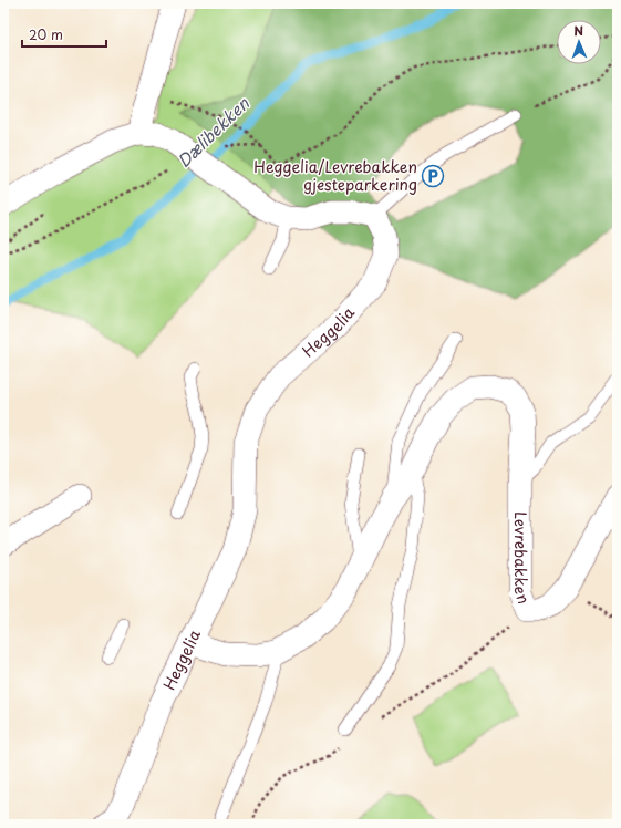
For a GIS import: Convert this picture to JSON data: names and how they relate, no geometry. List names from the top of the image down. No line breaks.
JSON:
{"streets":{"street":["Heggelia","Levrebakken"]},"crossings":[["Heggelia","Levrebakken"]],"water":["Dælibekken"],"places":{"parking":["Heggelia/Levrebakken gjesteparkering"]},"scale_bar":"20 m","north":"top"}
